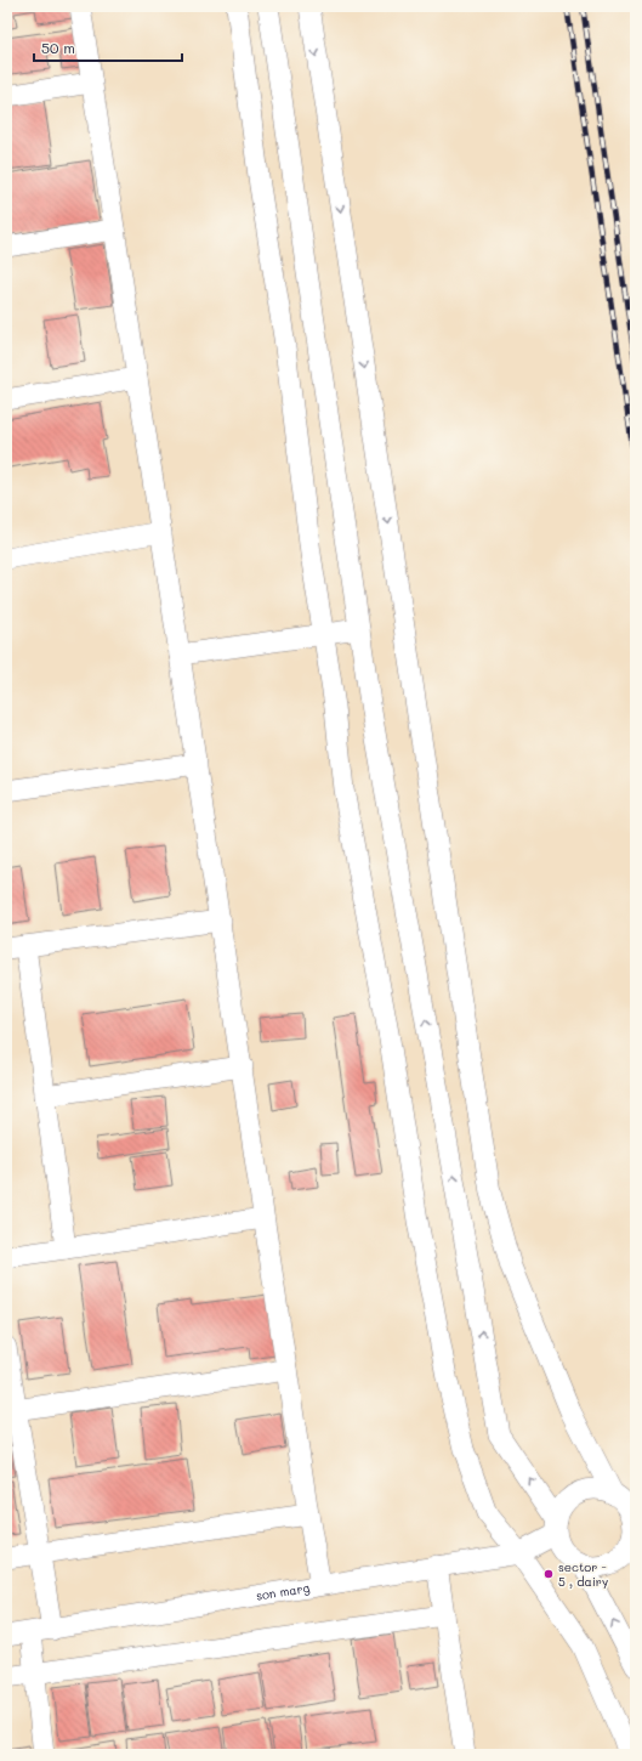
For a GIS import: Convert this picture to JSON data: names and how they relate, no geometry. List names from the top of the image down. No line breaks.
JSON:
{"streets":{"street":["son marg"]},"places":["sector - 5 , dairy"],"scale_bar":"50 m"}
